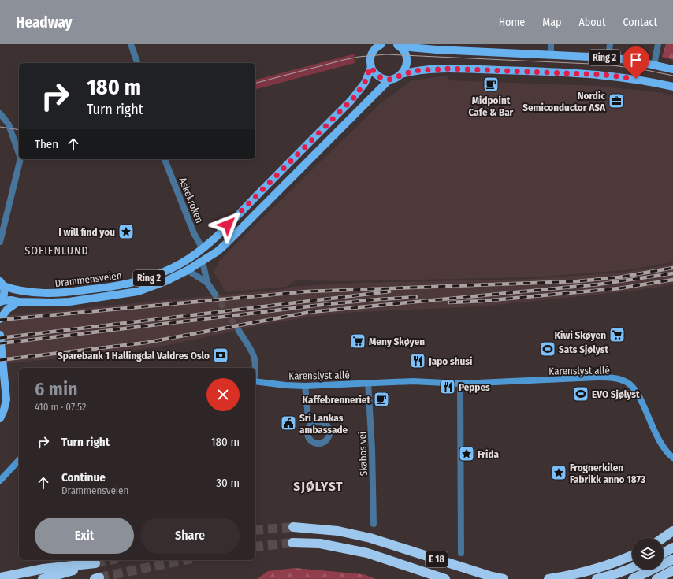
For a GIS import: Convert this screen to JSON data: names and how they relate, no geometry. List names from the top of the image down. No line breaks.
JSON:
{"streets":{"highway":["E 18"],"main road":["Ring 2","Drammensveien"],"street":["Askekroken","Karenslyst allé","Skabos vei"]},"crossings":[["Askekroken","Drammensveien"],["Karenslyst allé","Skabos vei"]],"districts":["SOFIENLUND","SJØLYST"],"places":{"cafe":["Midpoint Cafe & Bar","Kaffebrenneriet"],"office":["Nordic Semiconductor ASA"],"place":["I will find you","Frida","Frognerkilen Fabrikk anno 1873"],"supermarket":["Kiwi Skøyen","Meny Skøyen"],"sports":["Sats Sjølyst","EVO Sjølyst"],"bank":["Sparebank 1 Hallingdal Valdres Oslo"],"restaurant":["Japo shusi","Peppes"],"public building":["Sri Lankas ambassade"]},"page":{"header":"Headway","nav":["Home","Map","About","Contact"],"turn":["180 m","Turn right"],"then":"Then","heading":["6 min","410 m · 07:52"],"list":[{"name":"Turn right","value":"180 m"},{"name":"Continue","note":"Drammensveien","value":"30 m"}],"buttons":["Exit","Share"]}}
